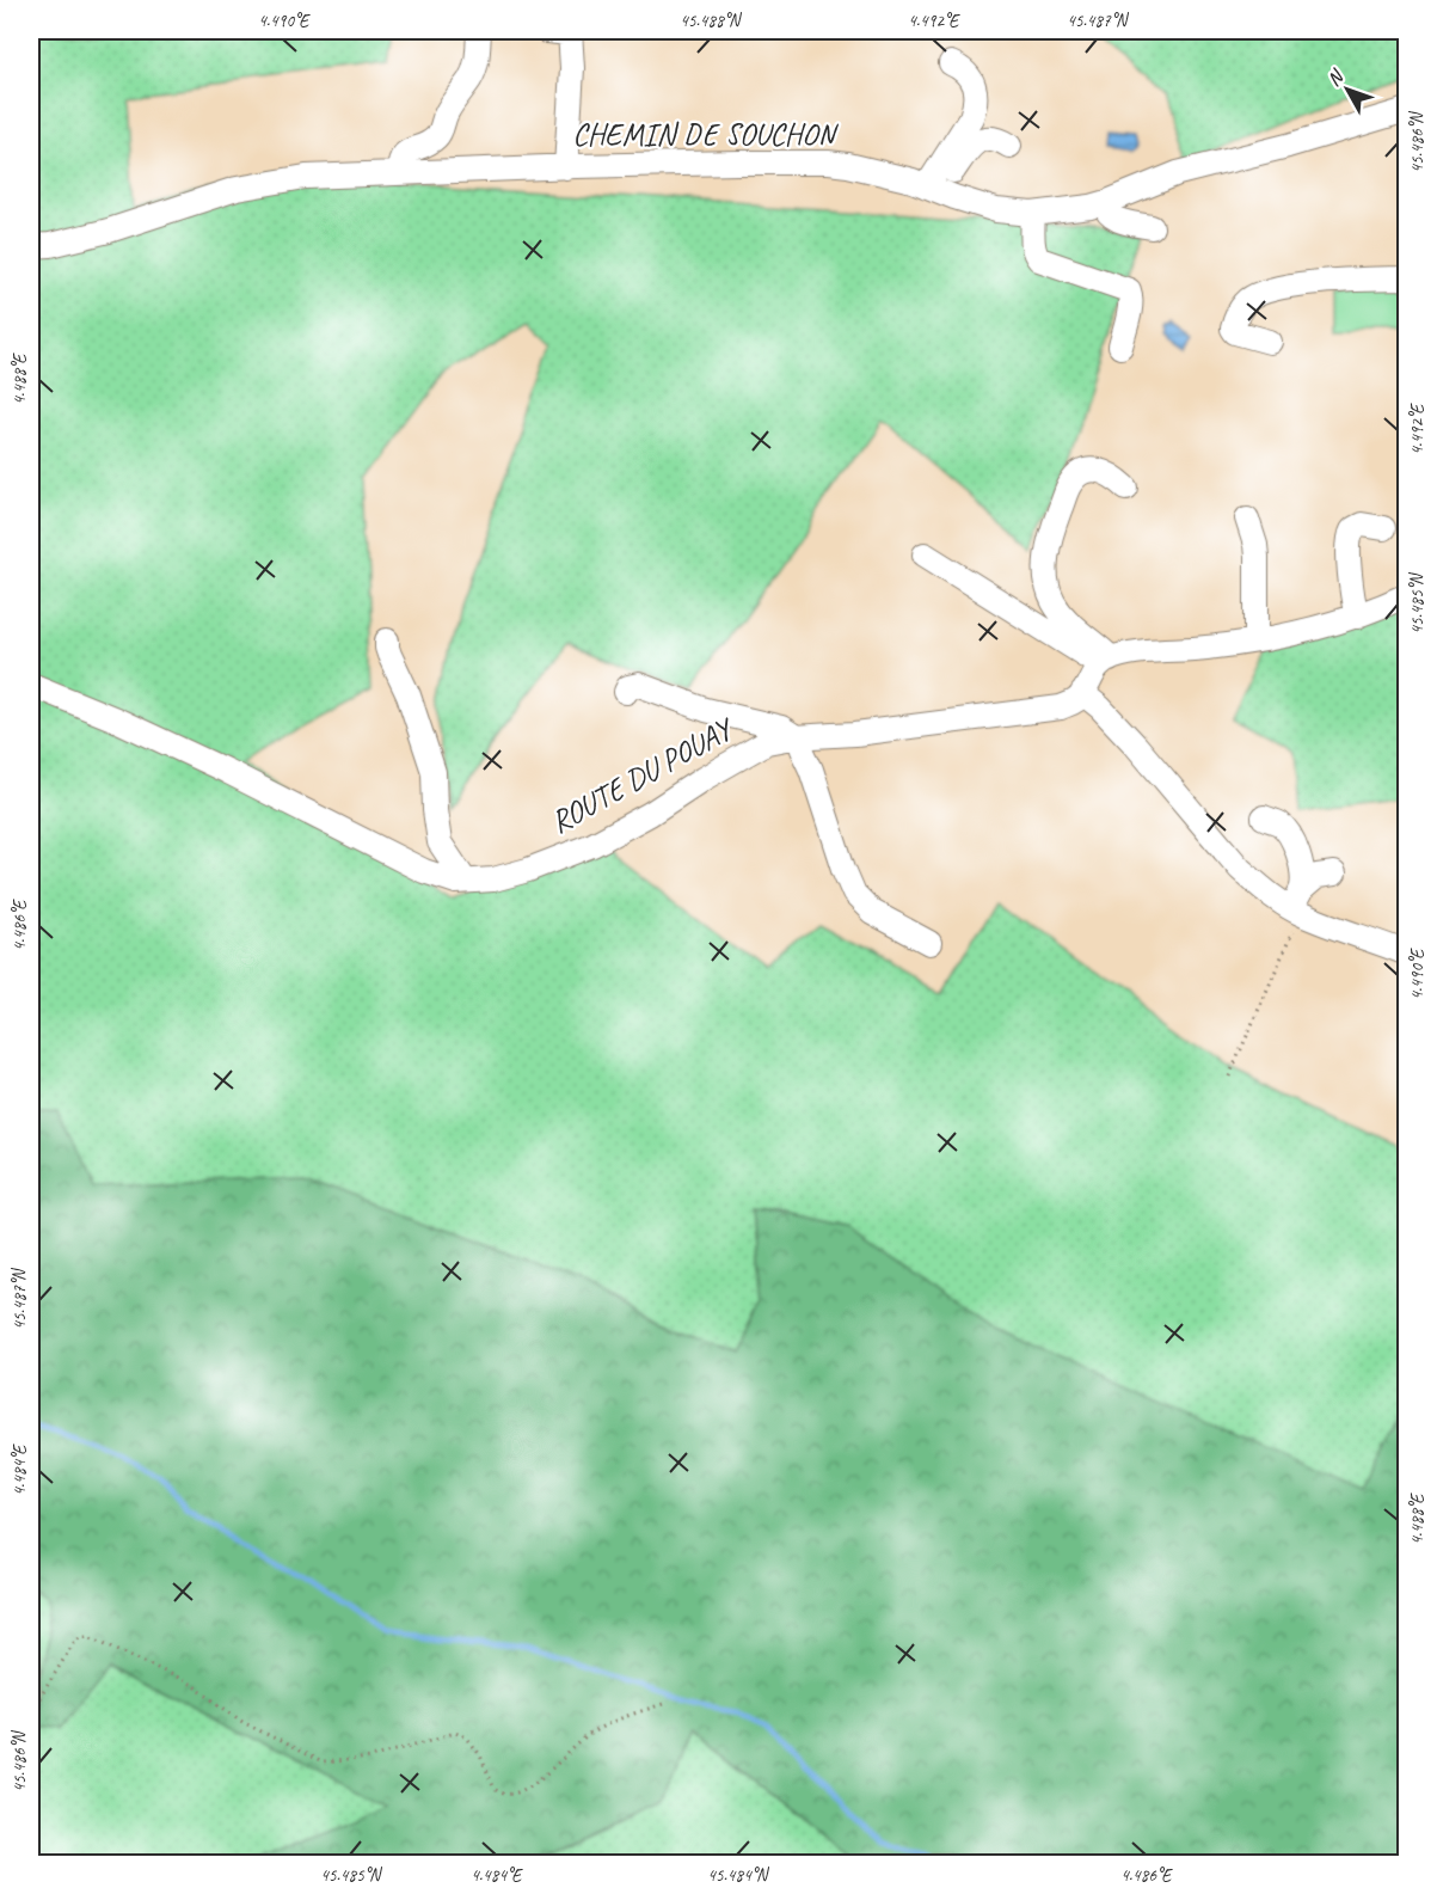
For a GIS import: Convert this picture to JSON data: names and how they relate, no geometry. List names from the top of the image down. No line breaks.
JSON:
{"streets":{"street":["CHEMIN DE SOUCHON","ROUTE DU POUAY"]},"north":"top left","coordinates":["4.490°E","45.488°N","4.492°E","45.487°N","45.486°N","4.488°E","45.485°N","4.486°E","4.484°E","45.484°N"]}
